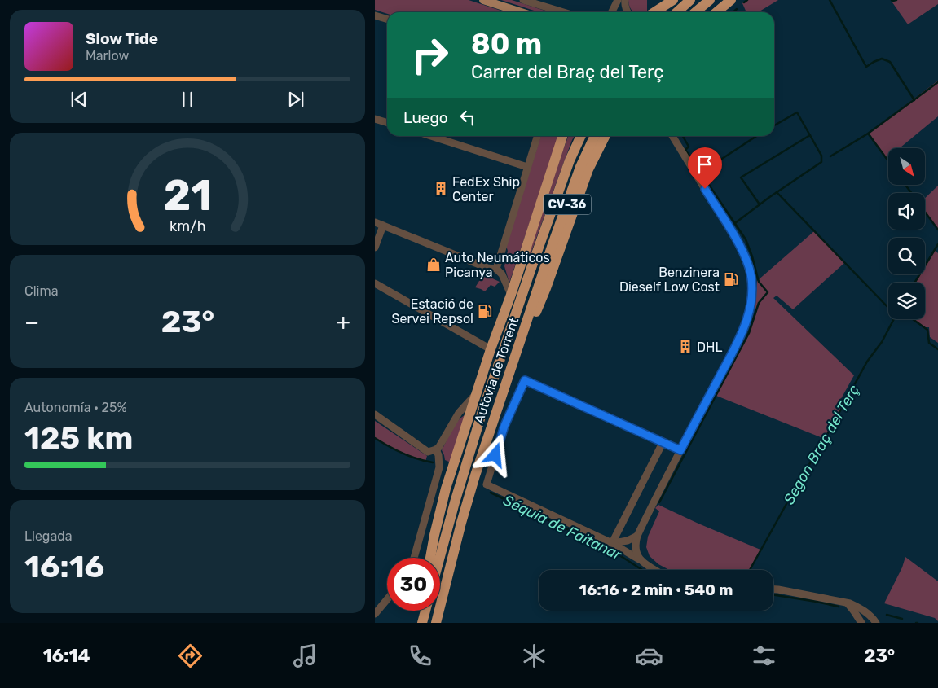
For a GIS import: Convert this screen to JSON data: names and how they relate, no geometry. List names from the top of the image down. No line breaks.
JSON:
{"streets":{"highway":["CV-36","Autovia de Torrent"]},"water":["Segon Braç del Terç","Séquia de Faitanar"],"places":{"building":["FedEx Ship Center","DHL"],"shop":["Auto Neumáticos Picanya"],"fuel station":["Benzinera Dieself Low Cost","Estació de Servei Repsol"]},"north":"bottom right","page":{"turn":["80 m","Carrer del Braç del Terç"],"song":["Slow Tide","Marlow"],"then":"Luego","tile":["Clima",["Autonomía · 25%","125 km"],["Llegada","16:16"]],"heat":["−","23°","+"],"limit":"30","trip":"16:16 · 2 min · 540 m","tabs":["16:14","23°"],"gauge":["21","km/h"]}}
